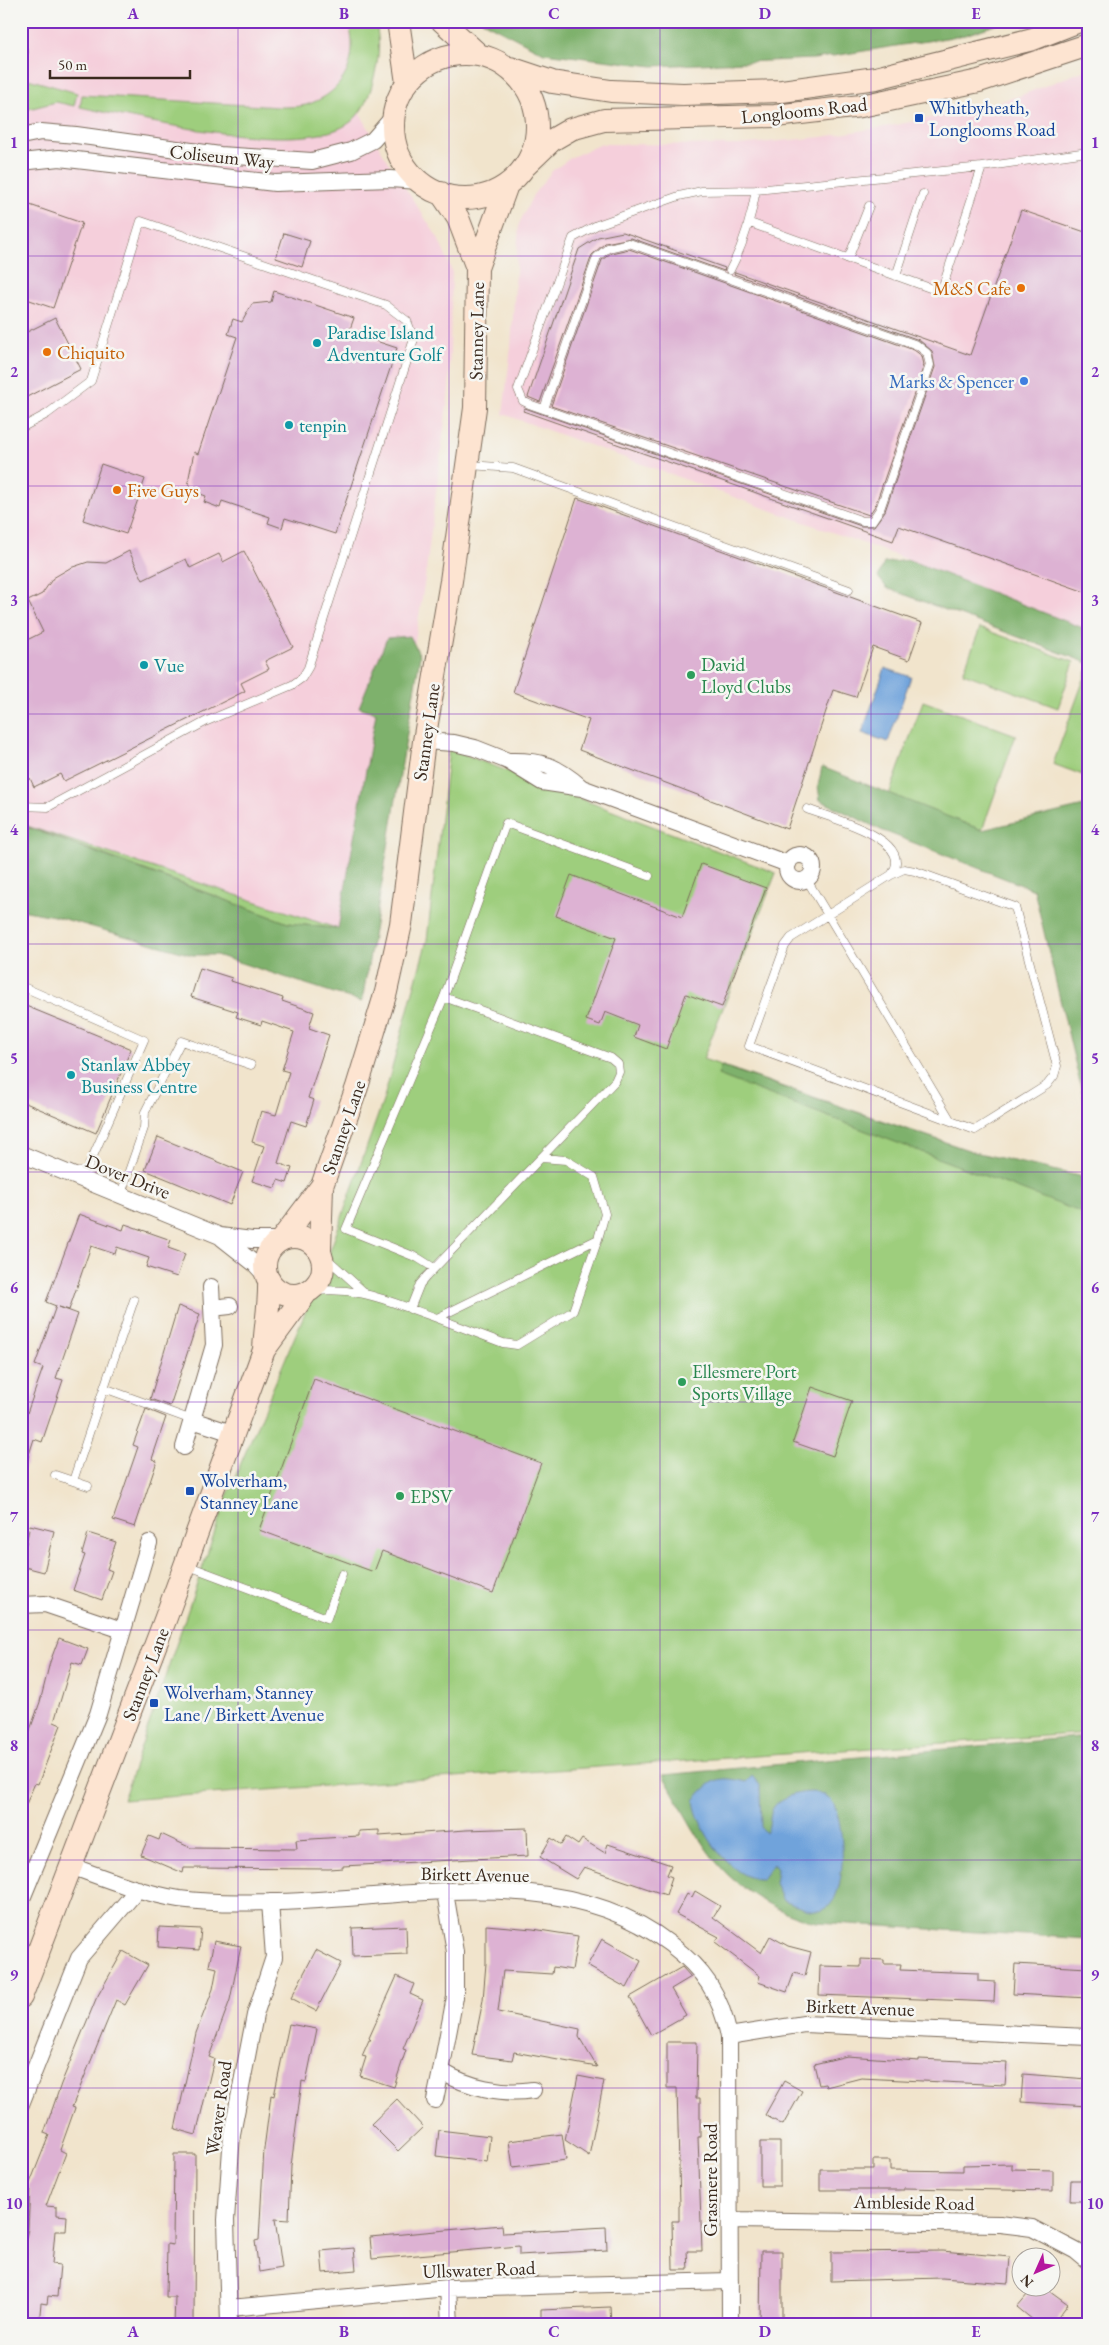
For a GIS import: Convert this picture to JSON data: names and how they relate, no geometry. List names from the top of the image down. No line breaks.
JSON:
{"streets":{"main road":["Longlooms Road","Stanney Lane"],"street":["Coliseum Way","Dover Drive","Birkett Avenue","Weaver Road","Grasmere Road","Ambleside Road","Ullswater Road"]},"crossings":[["Longlooms Road","Coliseum Way"],["Longlooms Road","Stanney Lane"],["Coliseum Way","Stanney Lane"],["Stanney Lane","Dover Drive"],["Stanney Lane","Birkett Avenue"],["Birkett Avenue","Weaver Road"],["Birkett Avenue","Grasmere Road"],["Weaver Road","Ullswater Road"],["Grasmere Road","Ambleside Road"],["Grasmere Road","Ullswater Road"]],"places":{"transit":["Whitbyheath, Longlooms Road","Wolverham, Stanney Lane","Wolverham, Stanney Lane / Birkett Avenue"],"other":["M&S Cafe","Paradise Island Adventure Golf","Chiquito","Marks & Spencer","tenpin","Five Guys","Vue","David Lloyd Clubs","Stanlaw Abbey Business Centre","Ellesmere Port Sports Village","EPSV"]},"scale_bar":"50 m","north":"bottom left","grid":{"columns":["A","B","C","D","E"],"rows":["1","2","3","4","5","6","7","8","9","10"]}}
